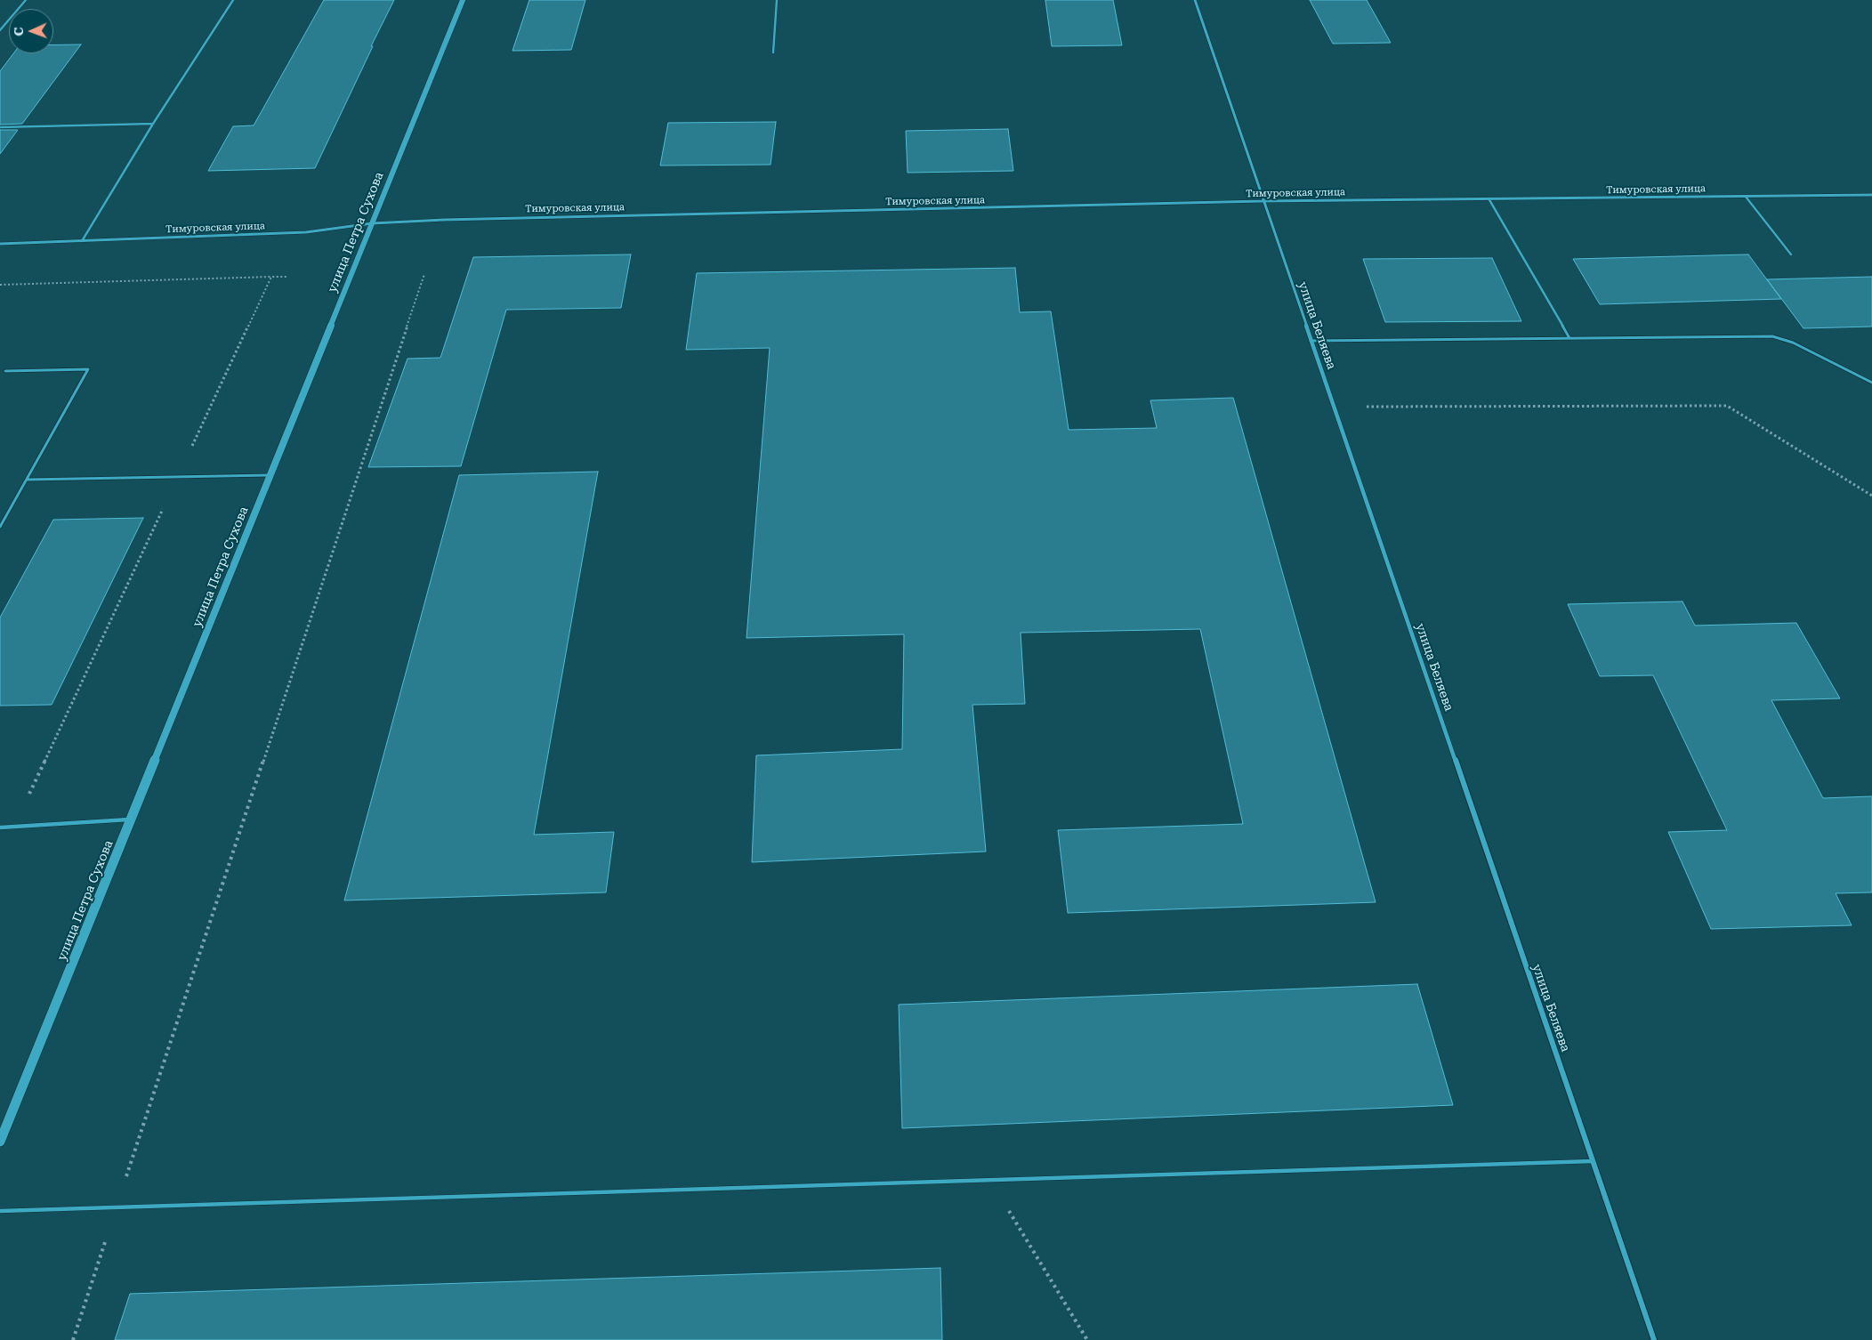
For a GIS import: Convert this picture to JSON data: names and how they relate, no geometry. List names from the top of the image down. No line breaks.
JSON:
{"streets":{"street":["Тимуровская улица","улица Петра Сухова","улица Беляева"]},"crossings":[["Тимуровская улица","улица Петра Сухова"],["Тимуровская улица","улица Беляева"]],"north":"left"}
